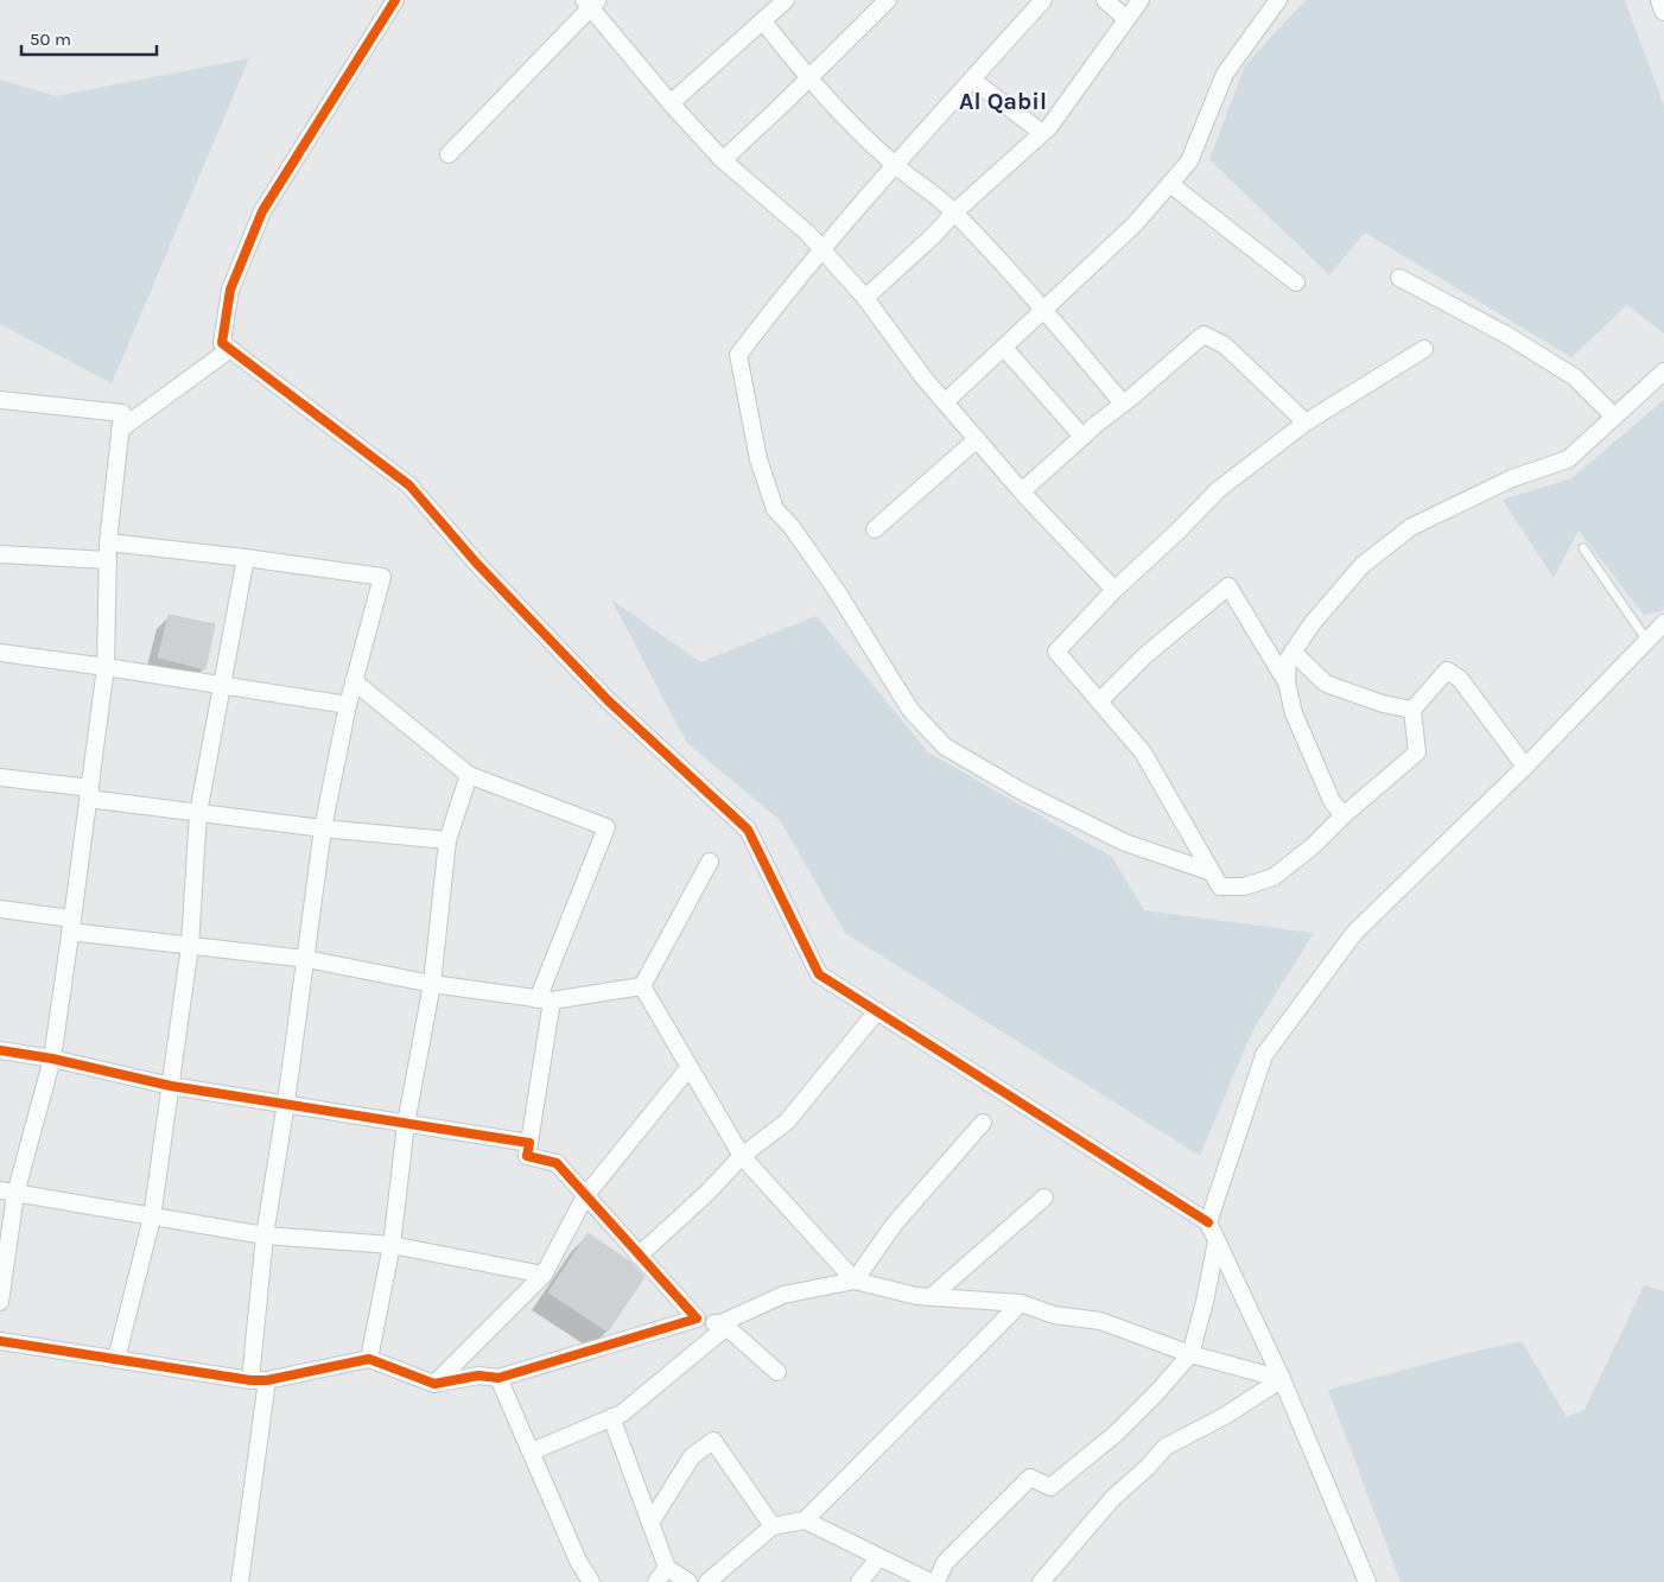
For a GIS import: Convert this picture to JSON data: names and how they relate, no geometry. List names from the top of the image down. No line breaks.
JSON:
{"districts":["Al Qabil"],"scale_bar":"50 m"}
